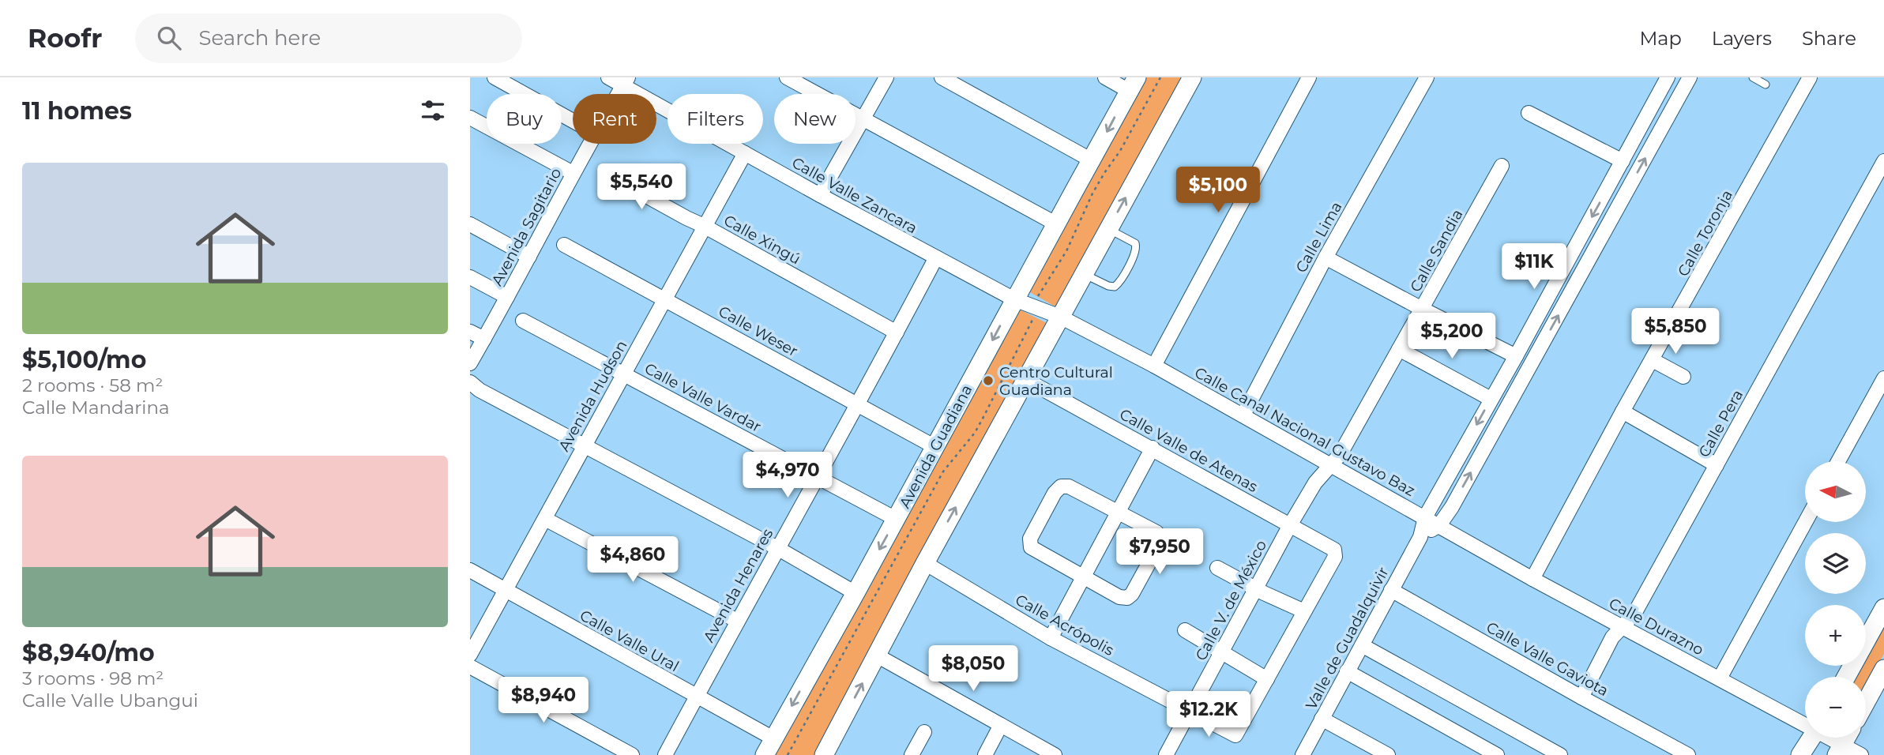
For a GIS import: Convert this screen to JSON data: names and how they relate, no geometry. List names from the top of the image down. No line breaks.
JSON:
{"streets":{"street":["Calle Valle Zancara","Avenida Sagitario","Calle Toronja","Calle Lima","Calle Xingú","Calle Sandia","Calle Weser","Avenida Hudson","Calle Valle Vardar","Calle Pera","Calle Canal Nacional Gustavo Baz","Avenida Guadiana","Calle Valle de Atenas","Avenida Henares","Calle V. de México","Calle Acrópolis","Calle Durazno","Valle de Guadalquivir","Calle Valle Ural","Calle Valle Gaviota"]},"crossings":[["Calle Valle Zancara","Avenida Sagitario"],["Calle Valle Zancara","Avenida Hudson"],["Calle Valle Zancara","Avenida Guadiana"],["Calle Valle Zancara","Avenida Henares"],["Calle Toronja","Calle Durazno"],["Calle Lima","Calle Canal Nacional Gustavo Baz"],["Calle Xingú","Avenida Hudson"],["Calle Xingú","Avenida Henares"],["Calle Sandia","Calle Canal Nacional Gustavo Baz"],["Calle Sandia","Calle V. de México"],["Calle Weser","Avenida Hudson"],["Calle Weser","Avenida Guadiana"],["Calle Weser","Avenida Henares"],["Avenida Hudson","Calle Valle Vardar"],["Avenida Hudson","Calle Valle Ural"],["Calle Valle Vardar","Avenida Guadiana"],["Calle Valle Vardar","Avenida Henares"],["Calle Pera","Calle Durazno"],["Calle Pera","Calle Valle Gaviota"],["Calle Canal Nacional Gustavo Baz","Calle V. de México"],["Calle Canal Nacional Gustavo Baz","Calle Durazno"],["Calle Canal Nacional Gustavo Baz","Valle de Guadalquivir"],["Avenida Guadiana","Calle Valle Ural"],["Calle Valle de Atenas","Calle V. de México"],["Avenida Henares","Calle Valle Ural"],["Calle V. de México","Calle Acrópolis"],["Calle Durazno","Valle de Guadalquivir"],["Valle de Guadalquivir","Calle Valle Gaviota"]],"places":["Centro Cultural Guadiana"],"north":"left","page":{"header":"Roofr","search":"Search here","nav":["Map","Layers","Share"],"heading":"11 homes","chip":["Buy","Rent","Filters","New"],"list":[{"name":"$5,100/mo","note":"2 rooms · 58 m² · Calle Mandarina"},{"name":"$8,940/mo","note":"3 rooms · 98 m² · Calle Valle Ubangui"}],"price":["$5,540","$5,100","$11K","$5,850","$5,200","$4,970","$7,950","$4,860","$8,050","$8,940","$12.2K"],"map_buttons":["+","−"]}}
